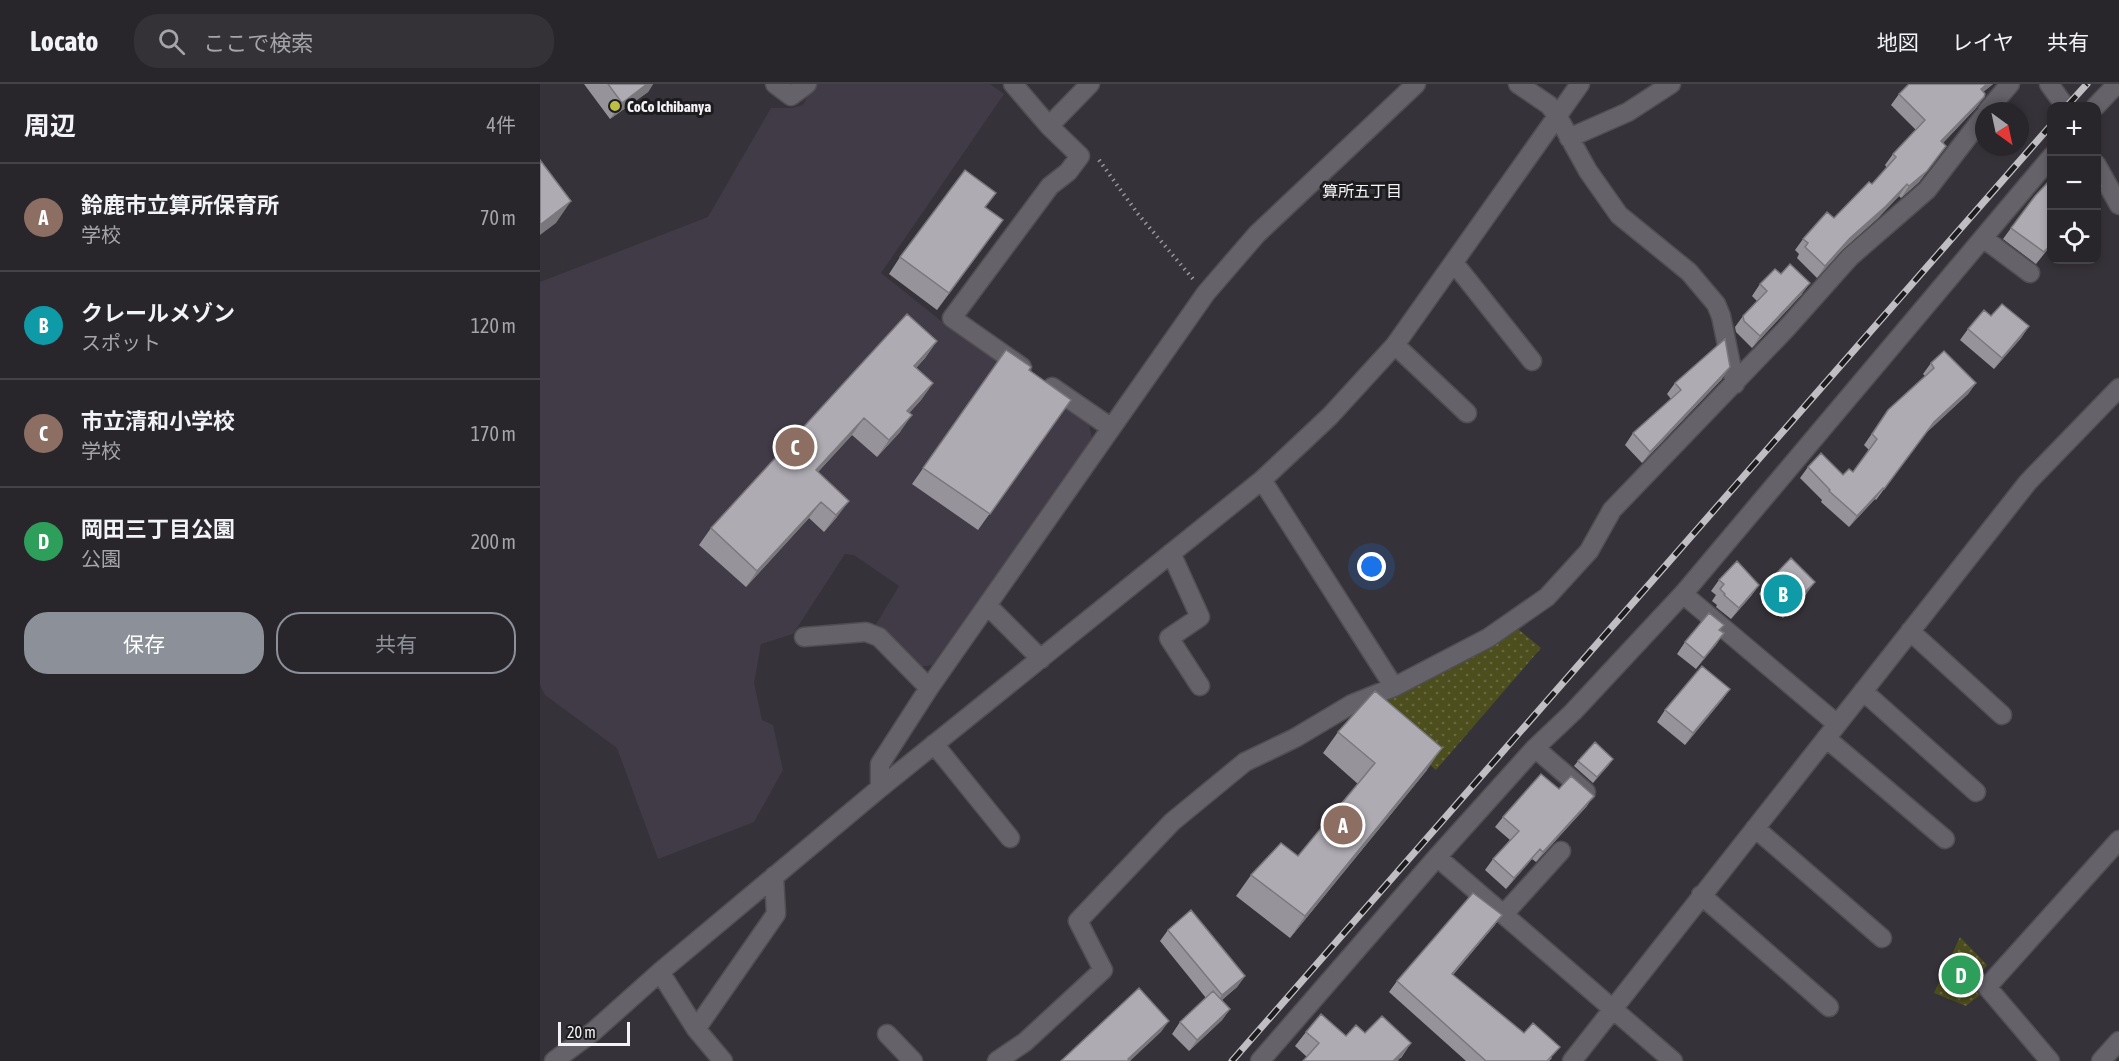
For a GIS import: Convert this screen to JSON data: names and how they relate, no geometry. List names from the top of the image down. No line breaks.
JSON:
{"districts":["算所五丁目"],"places":["CoCo Ichibanya"],"scale_bar":"20 m","north":"bottom right","page":{"header":"Locato","search":"ここで検索","nav":["地図","レイヤ","共有"],"heading":["周辺","4件"],"map_buttons":["+","−"],"list":[{"mark":"A","name":"鈴鹿市立算所保育所","note":"学校","value":"70 m"},{"mark":"B","name":"クレールメゾン","note":"スポット","value":"120 m"},{"mark":"C","name":"市立清和小学校","note":"学校","value":"170 m"},{"mark":"D","name":"岡田三丁目公園","note":"公園","value":"200 m"}],"pins":["C","B","A","D"],"buttons":["保存","共有"],"scale":"20 m"}}
